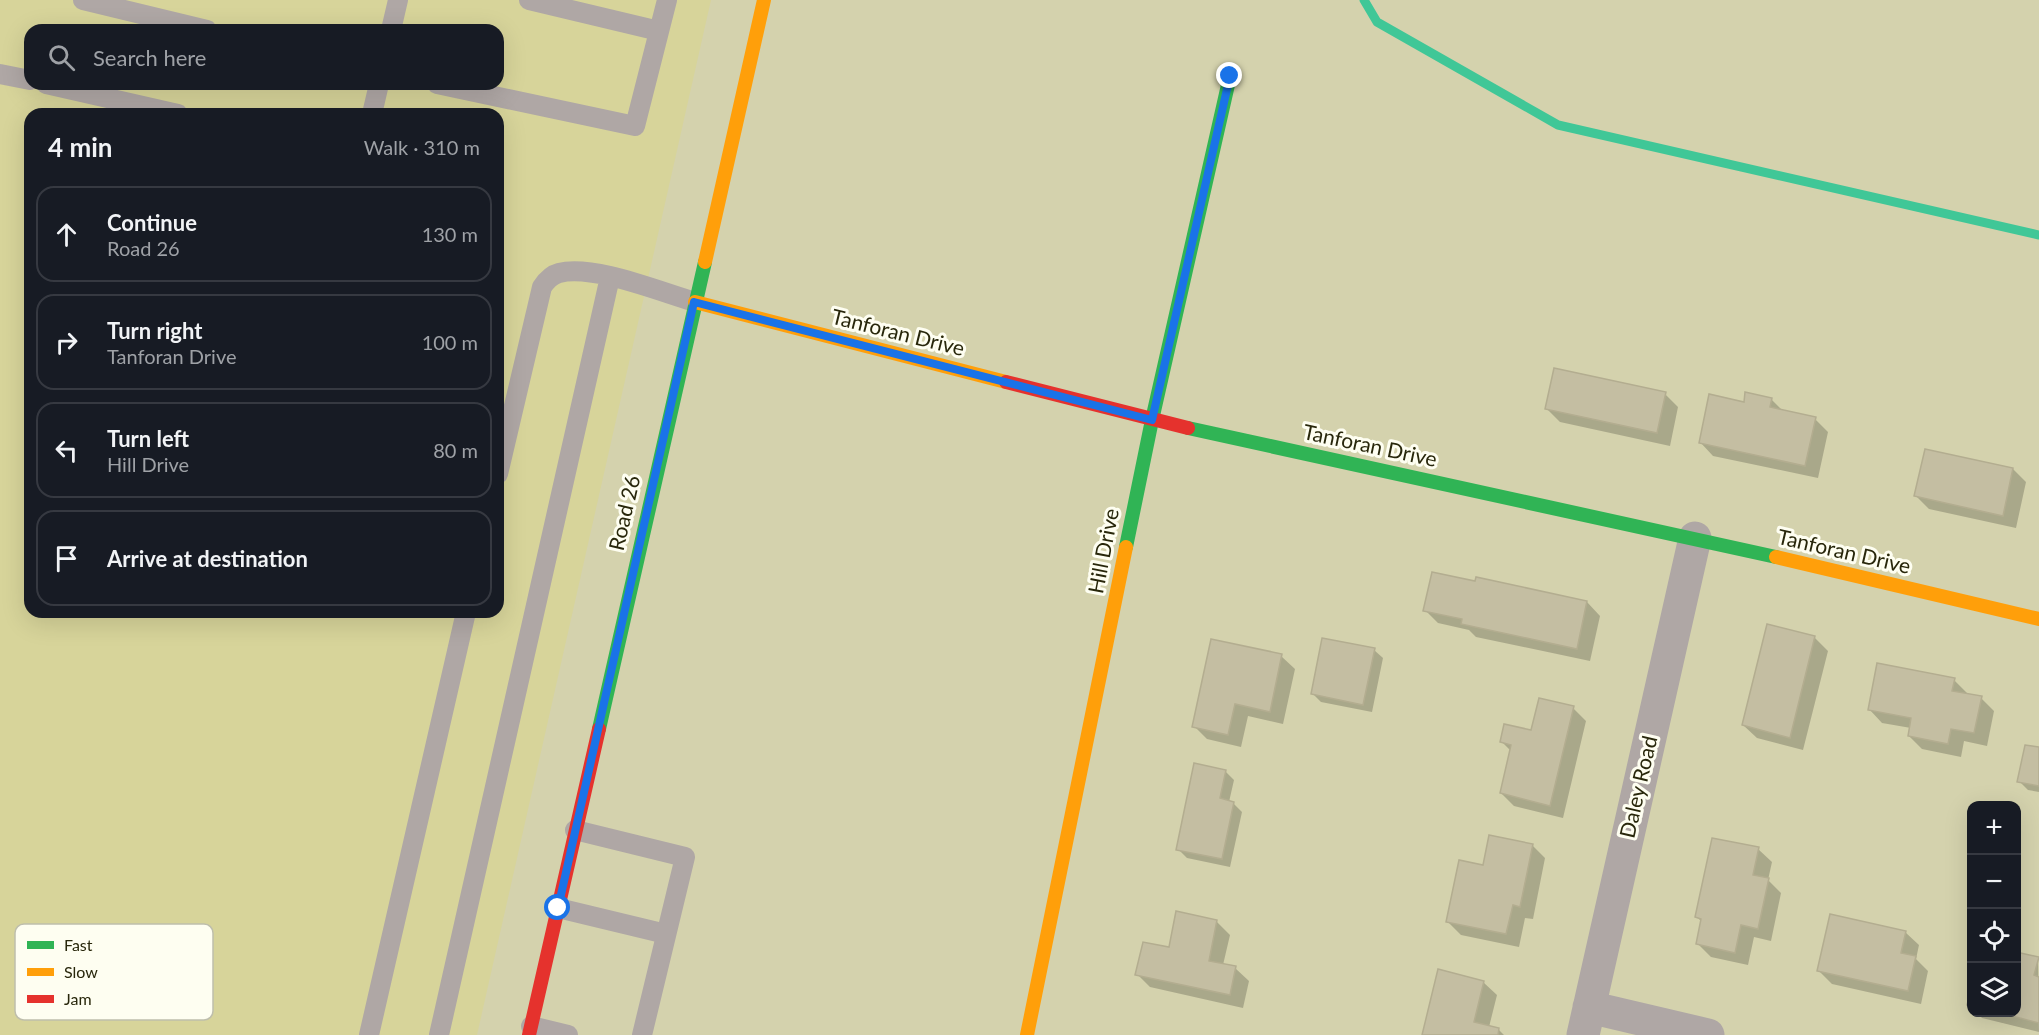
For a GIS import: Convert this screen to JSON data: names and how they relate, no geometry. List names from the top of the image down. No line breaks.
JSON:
{"streets":{"street":["Tanforan Drive","Road 26","Hill Drive","Daley Road"]},"crossings":[["Tanforan Drive","Road 26"],["Tanforan Drive","Hill Drive"],["Tanforan Drive","Daley Road"]],"legend":["Fast","Slow","Jam"],"page":{"search":"Search here","heading":["4 min","Walk · 310 m"],"list":[["Continue","Road 26","130 m"],["Turn right","Tanforan Drive","100 m"],["Turn left","Hill Drive","80 m"],"Arrive at destination"],"map_buttons":["+","−"]}}
